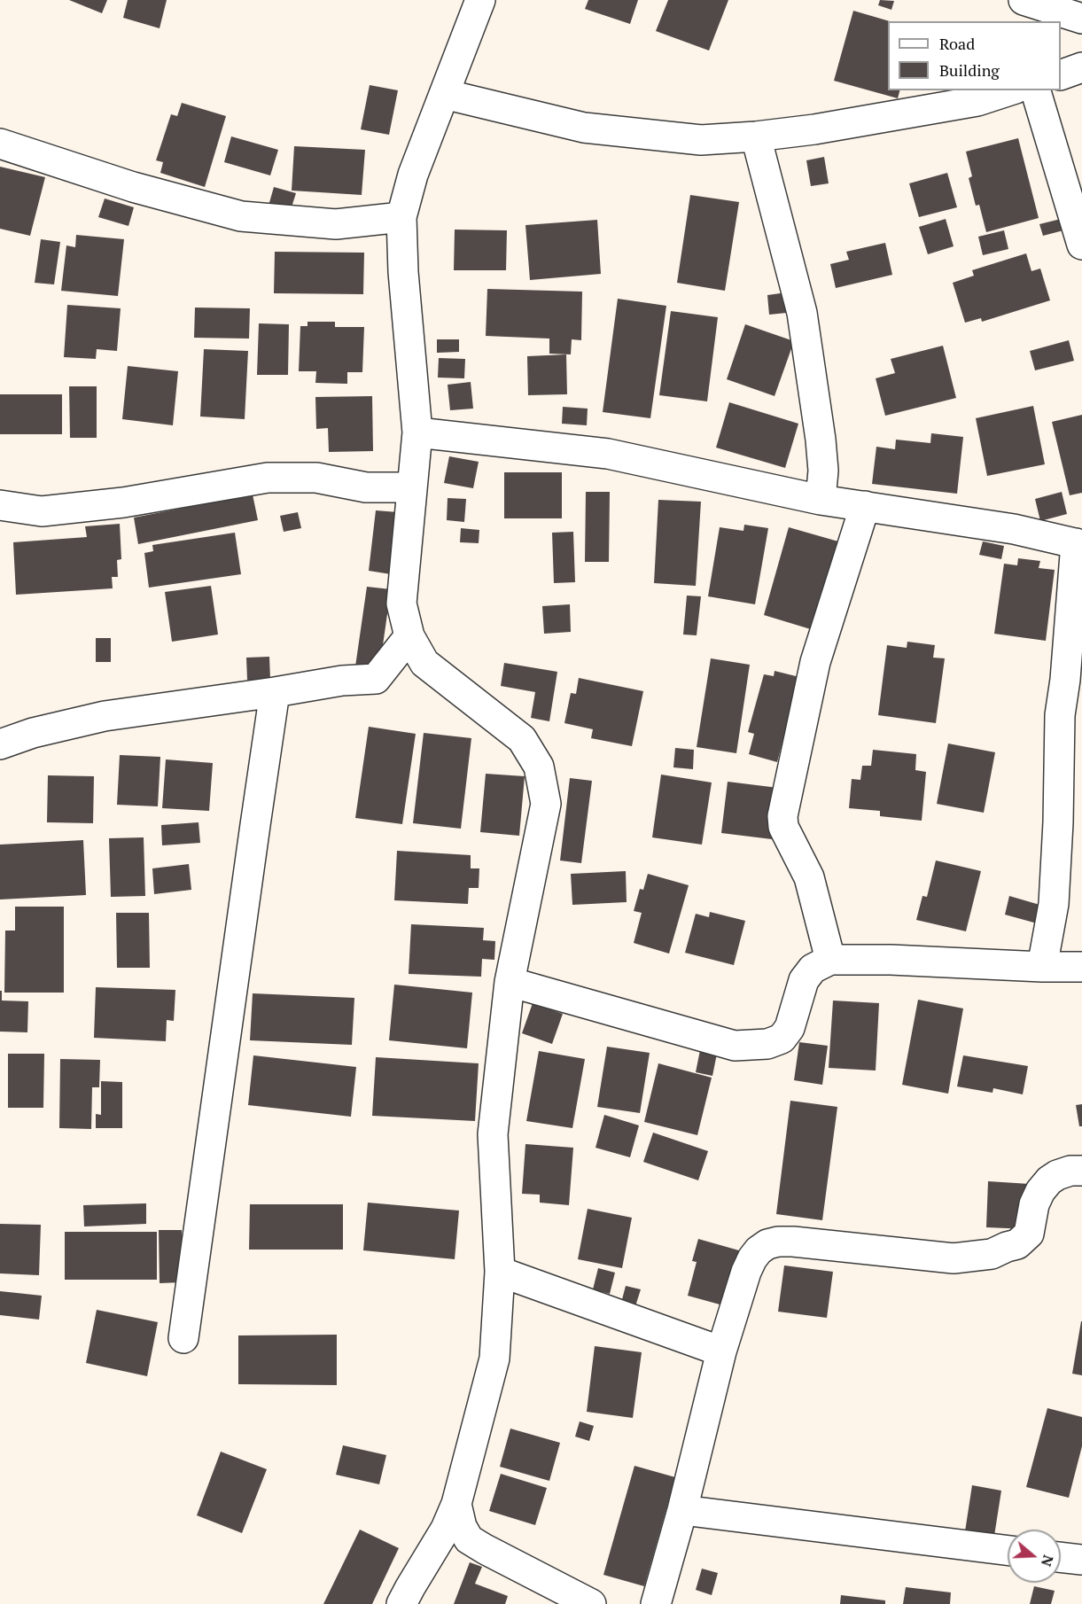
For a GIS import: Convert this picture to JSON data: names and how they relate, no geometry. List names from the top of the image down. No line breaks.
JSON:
{"legend":["Road","Building"],"north":"right"}
